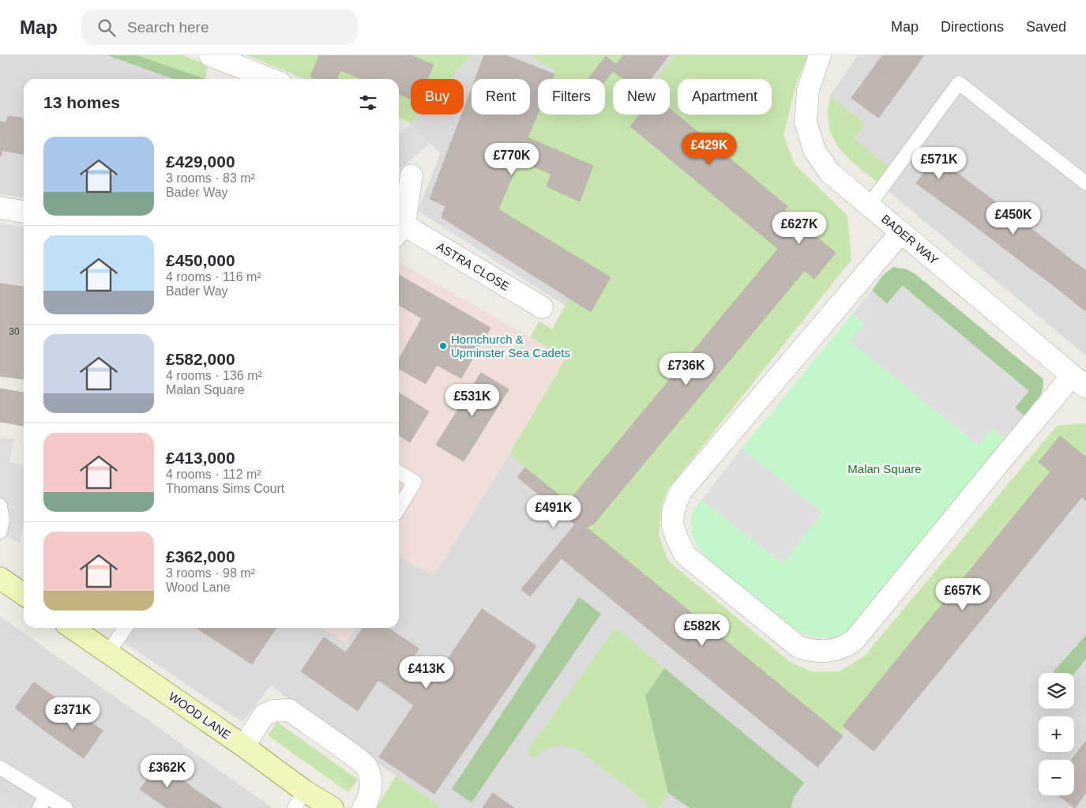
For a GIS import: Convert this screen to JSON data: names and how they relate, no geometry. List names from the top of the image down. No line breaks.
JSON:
{"streets":{"street":["BADER WAY","ASTRA CLOSE","WOOD LANE"]},"parks":["Malan Square"],"places":["Hornchurch & Upminster Sea Cadets"],"house_numbers":["30"],"page":{"header":"Map","search":"Search here","nav":["Map","Directions","Saved"],"chip":["Buy","Rent","Filters","New","Apartment"],"heading":"13 homes","list":[{"name":"£429,000","note":"3 rooms · 83 m² · Bader Way"},{"name":"£450,000","note":"4 rooms · 116 m² · Bader Way"},{"name":"£582,000","note":"4 rooms · 136 m² · Malan Square"},{"name":"£413,000","note":"4 rooms · 112 m² · Thomans Sims Court"},{"name":"£362,000","note":"3 rooms · 98 m² · Wood Lane"}],"price":["£429K","£770K","£571K","£450K","£627K","£736K","£531K","£491K","£657K","£582K","£413K","£371K","£362K"],"map_buttons":["+","−"]}}
